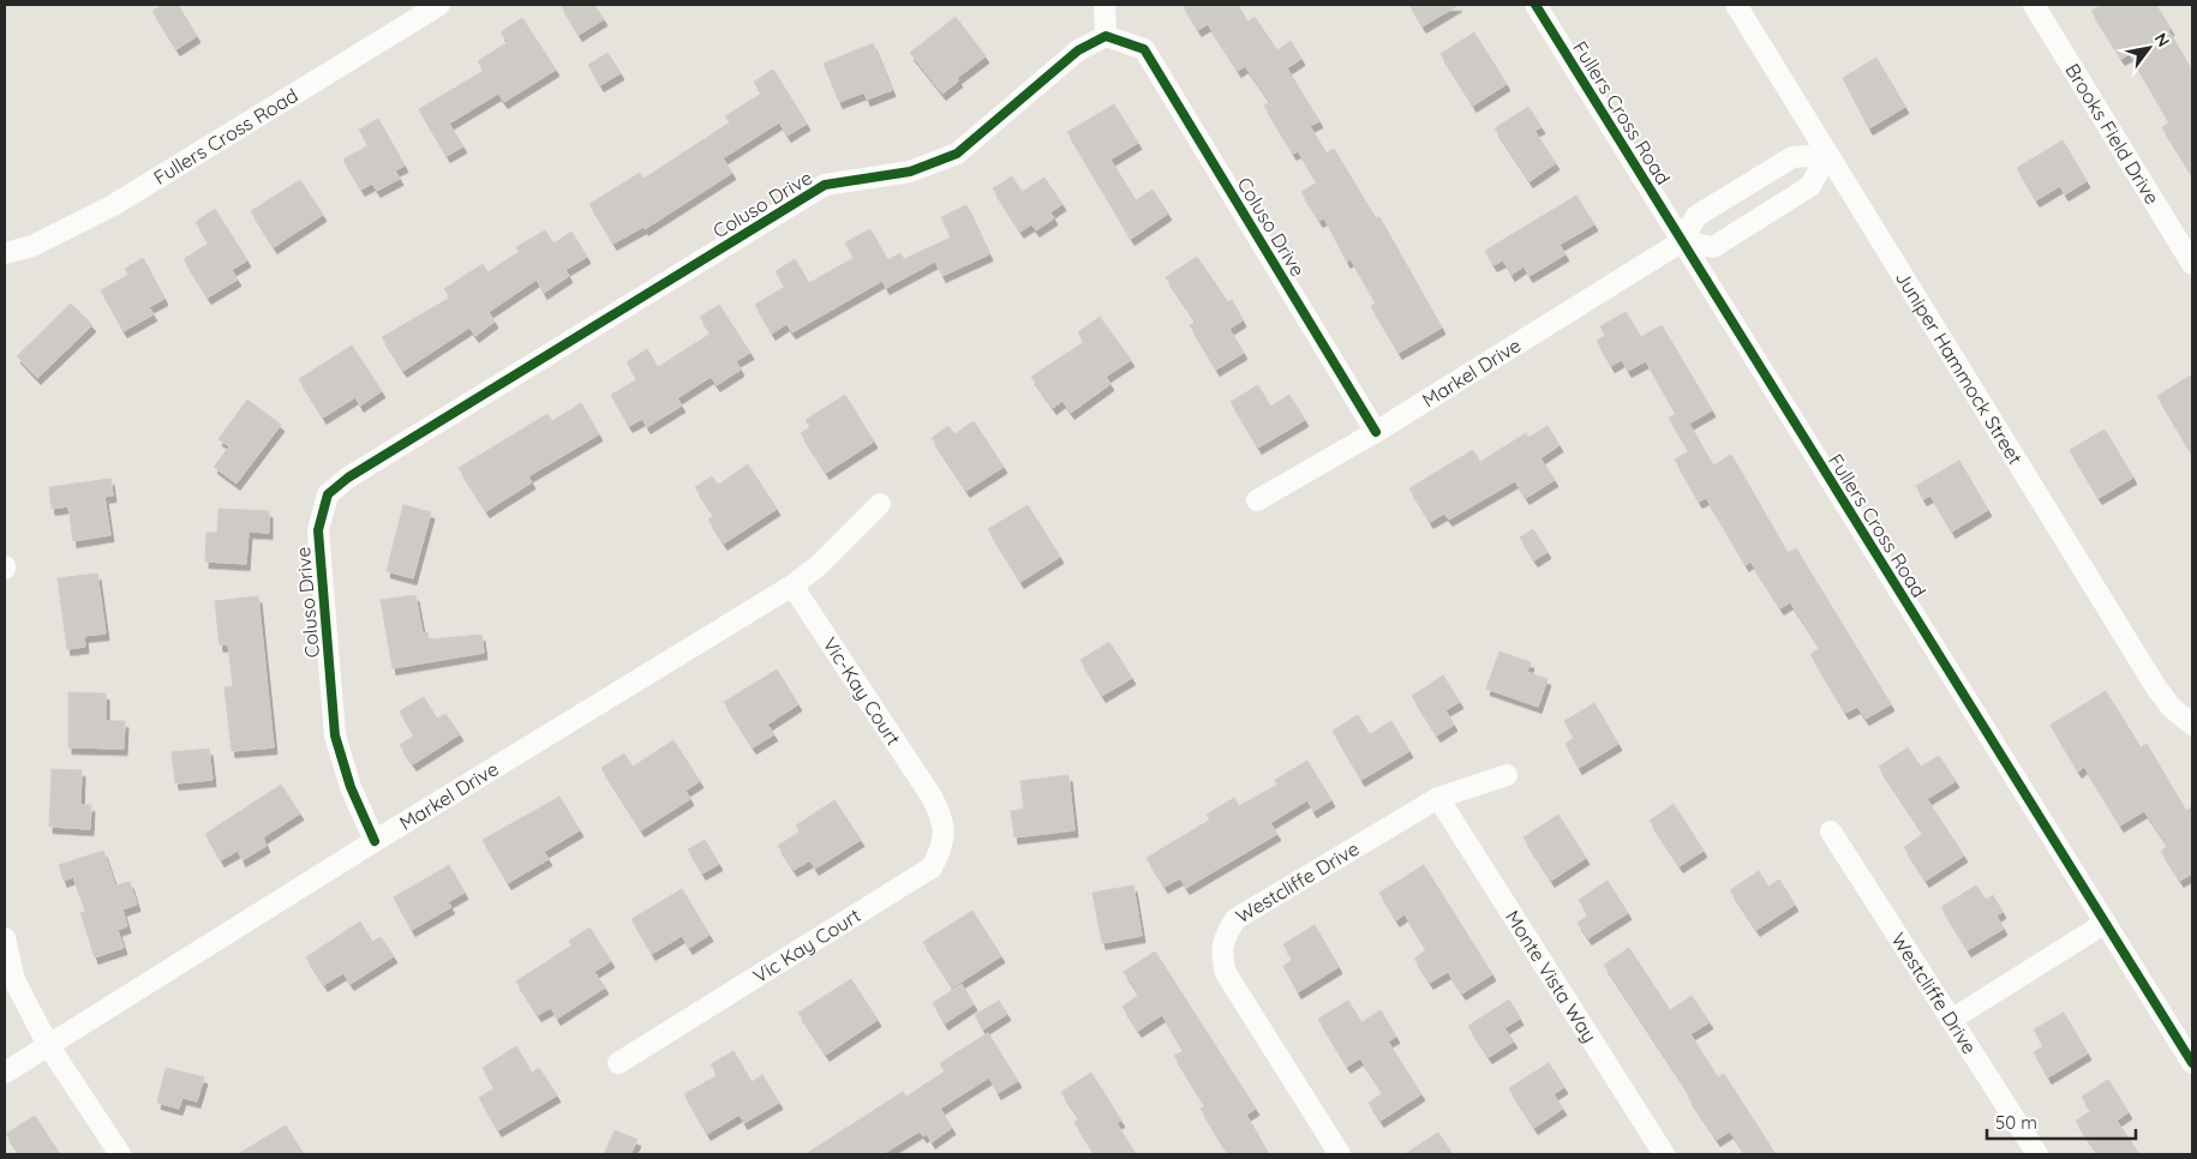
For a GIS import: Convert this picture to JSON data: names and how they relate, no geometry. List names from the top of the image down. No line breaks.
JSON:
{"streets":{"street":["Fullers Cross Road","Brooks Field Drive","Coluso Drive","Juniper Hammock Street","Markel Drive","Vic-Kay Court","Westcliffe Drive","Vic Kay Court","Monte Vista Way"]},"crossings":[["Fullers Cross Road","Markel Drive"],["Coluso Drive","Markel Drive"],["Markel Drive","Vic-Kay Court"],["Vic-Kay Court","Vic Kay Court"],["Westcliffe Drive","Monte Vista Way"]],"scale_bar":"50 m","north":"top right"}
